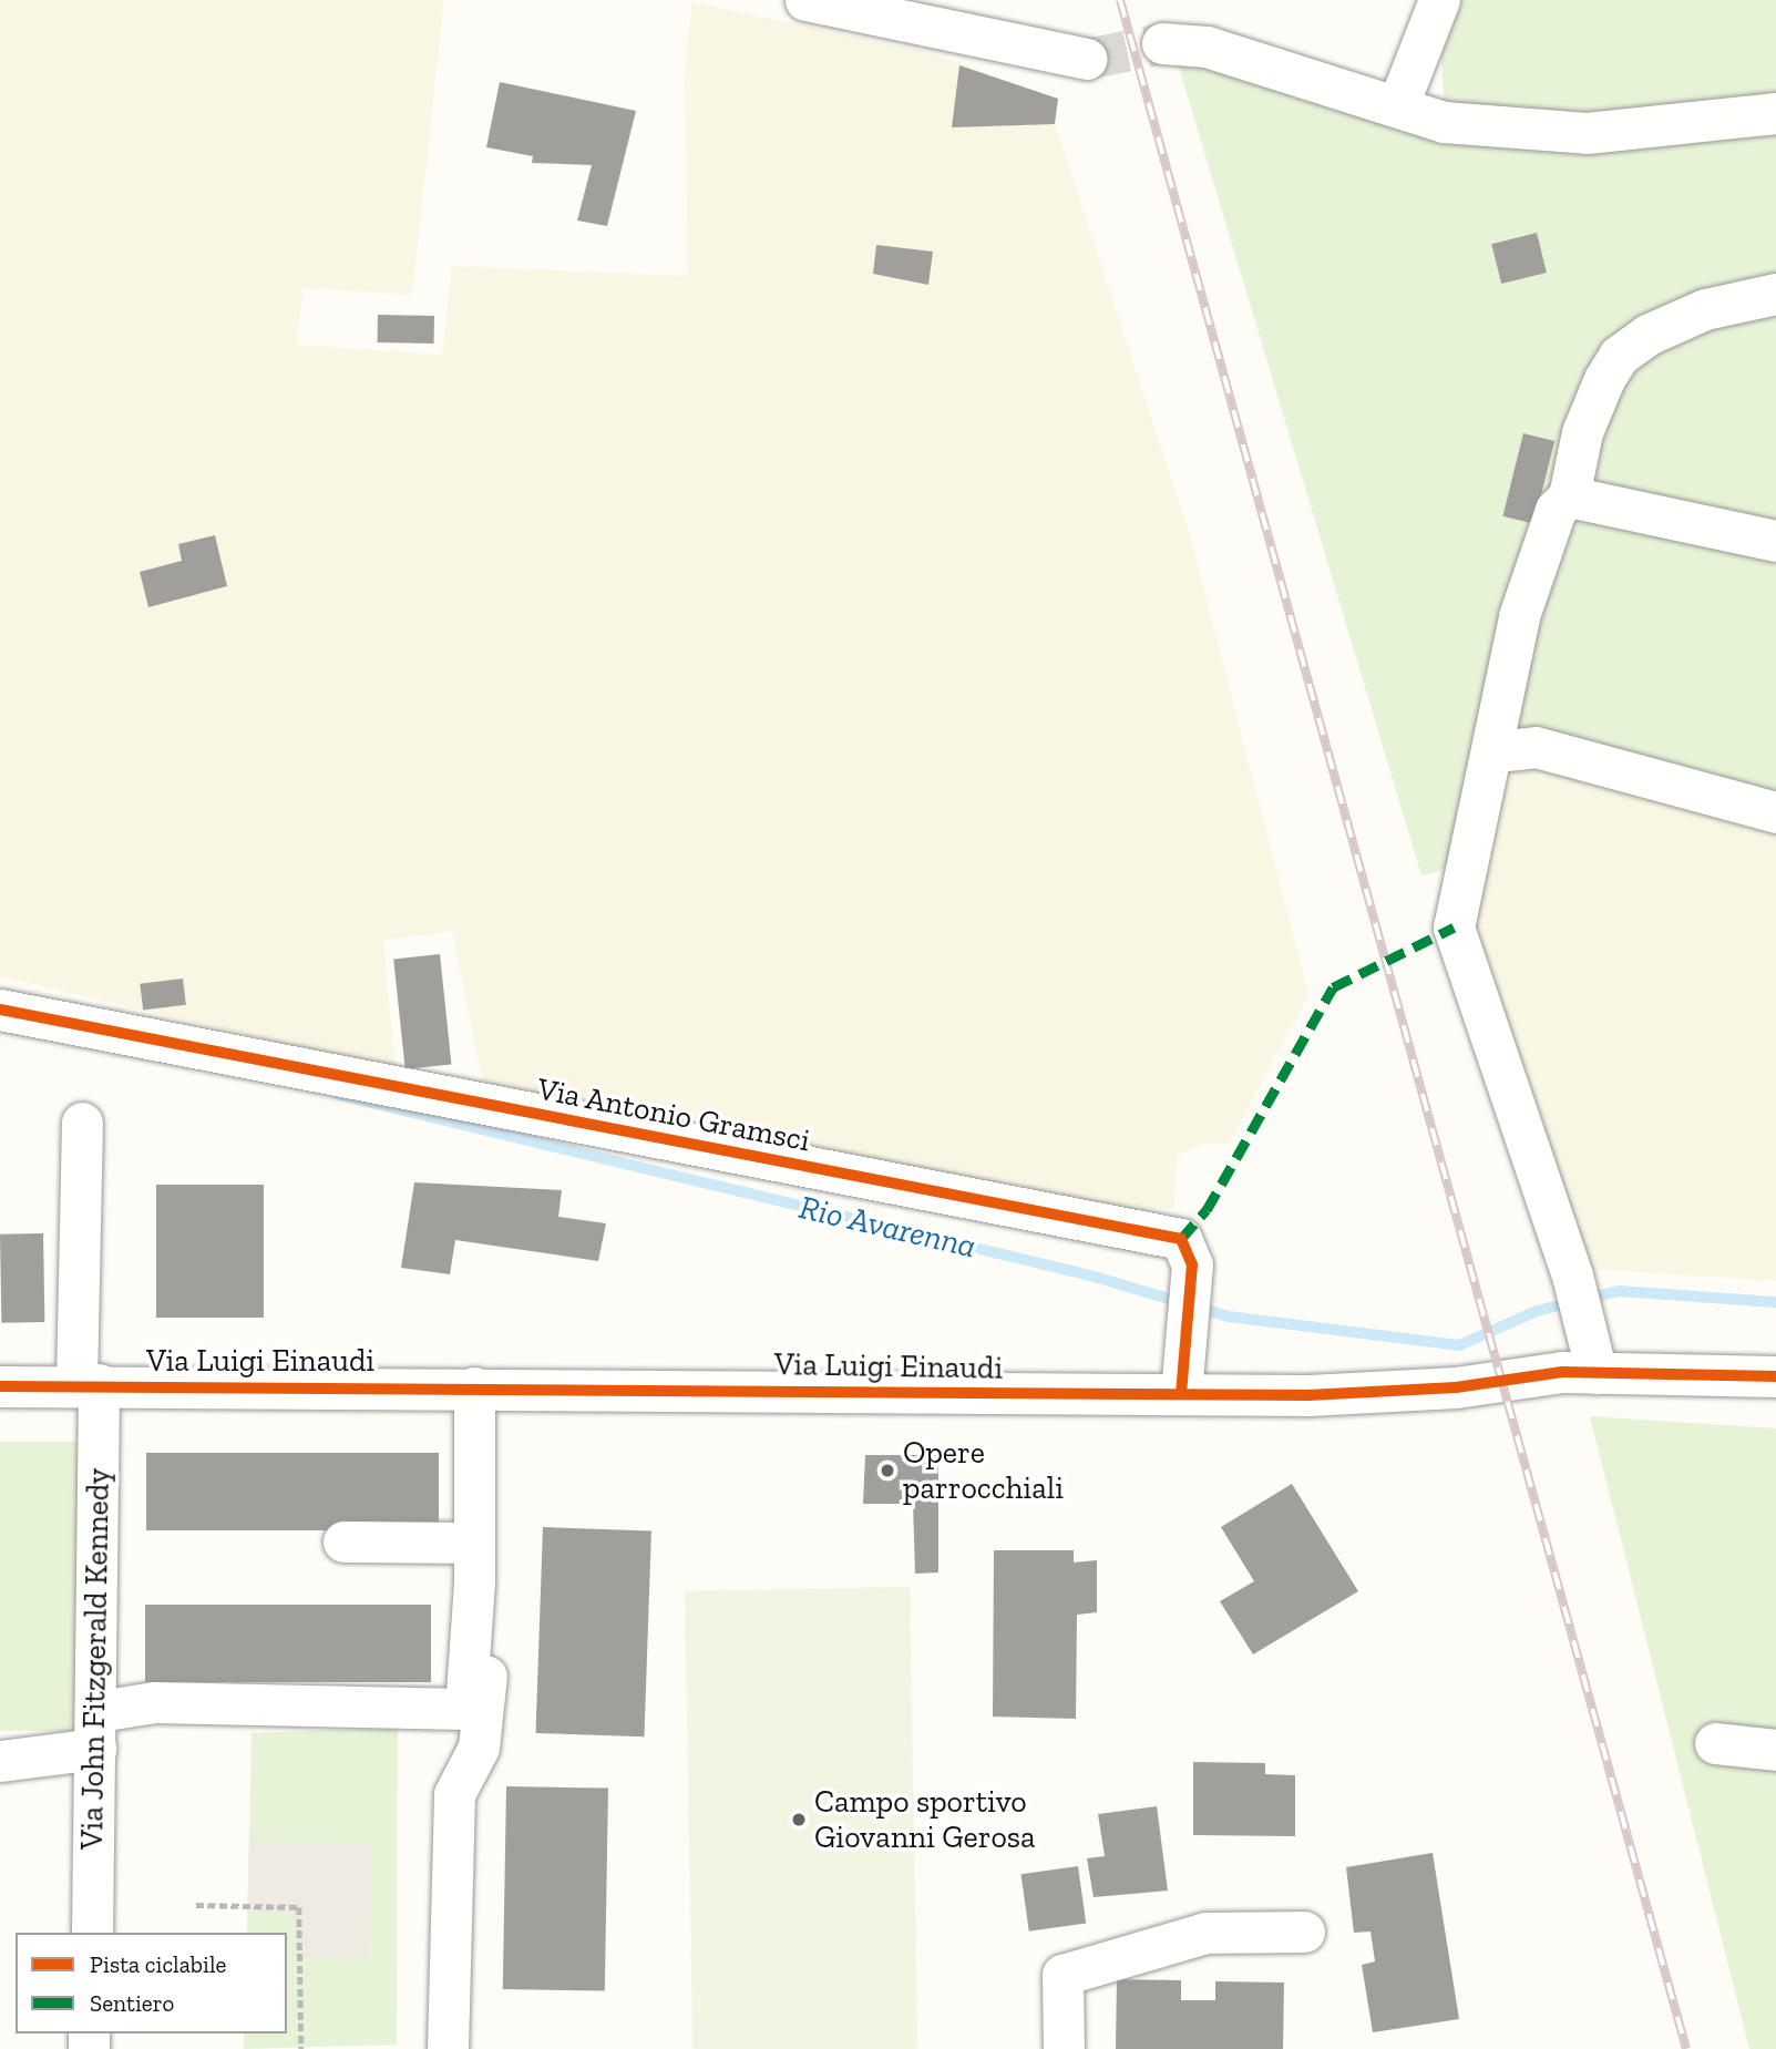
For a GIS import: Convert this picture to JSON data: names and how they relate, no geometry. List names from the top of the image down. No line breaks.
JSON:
{"streets":{"street":["Via Antonio Gramsci","Via Luigi Einaudi","Via John Fitzgerald Kennedy"]},"crossings":[["Via Antonio Gramsci","Via Luigi Einaudi"],["Via Luigi Einaudi","Via John Fitzgerald Kennedy"]],"water":["Rio Avarenna"],"places":["Opere parrocchiali","Campo sportivo Giovanni Gerosa"],"legend":["Pista ciclabile","Sentiero"]}
